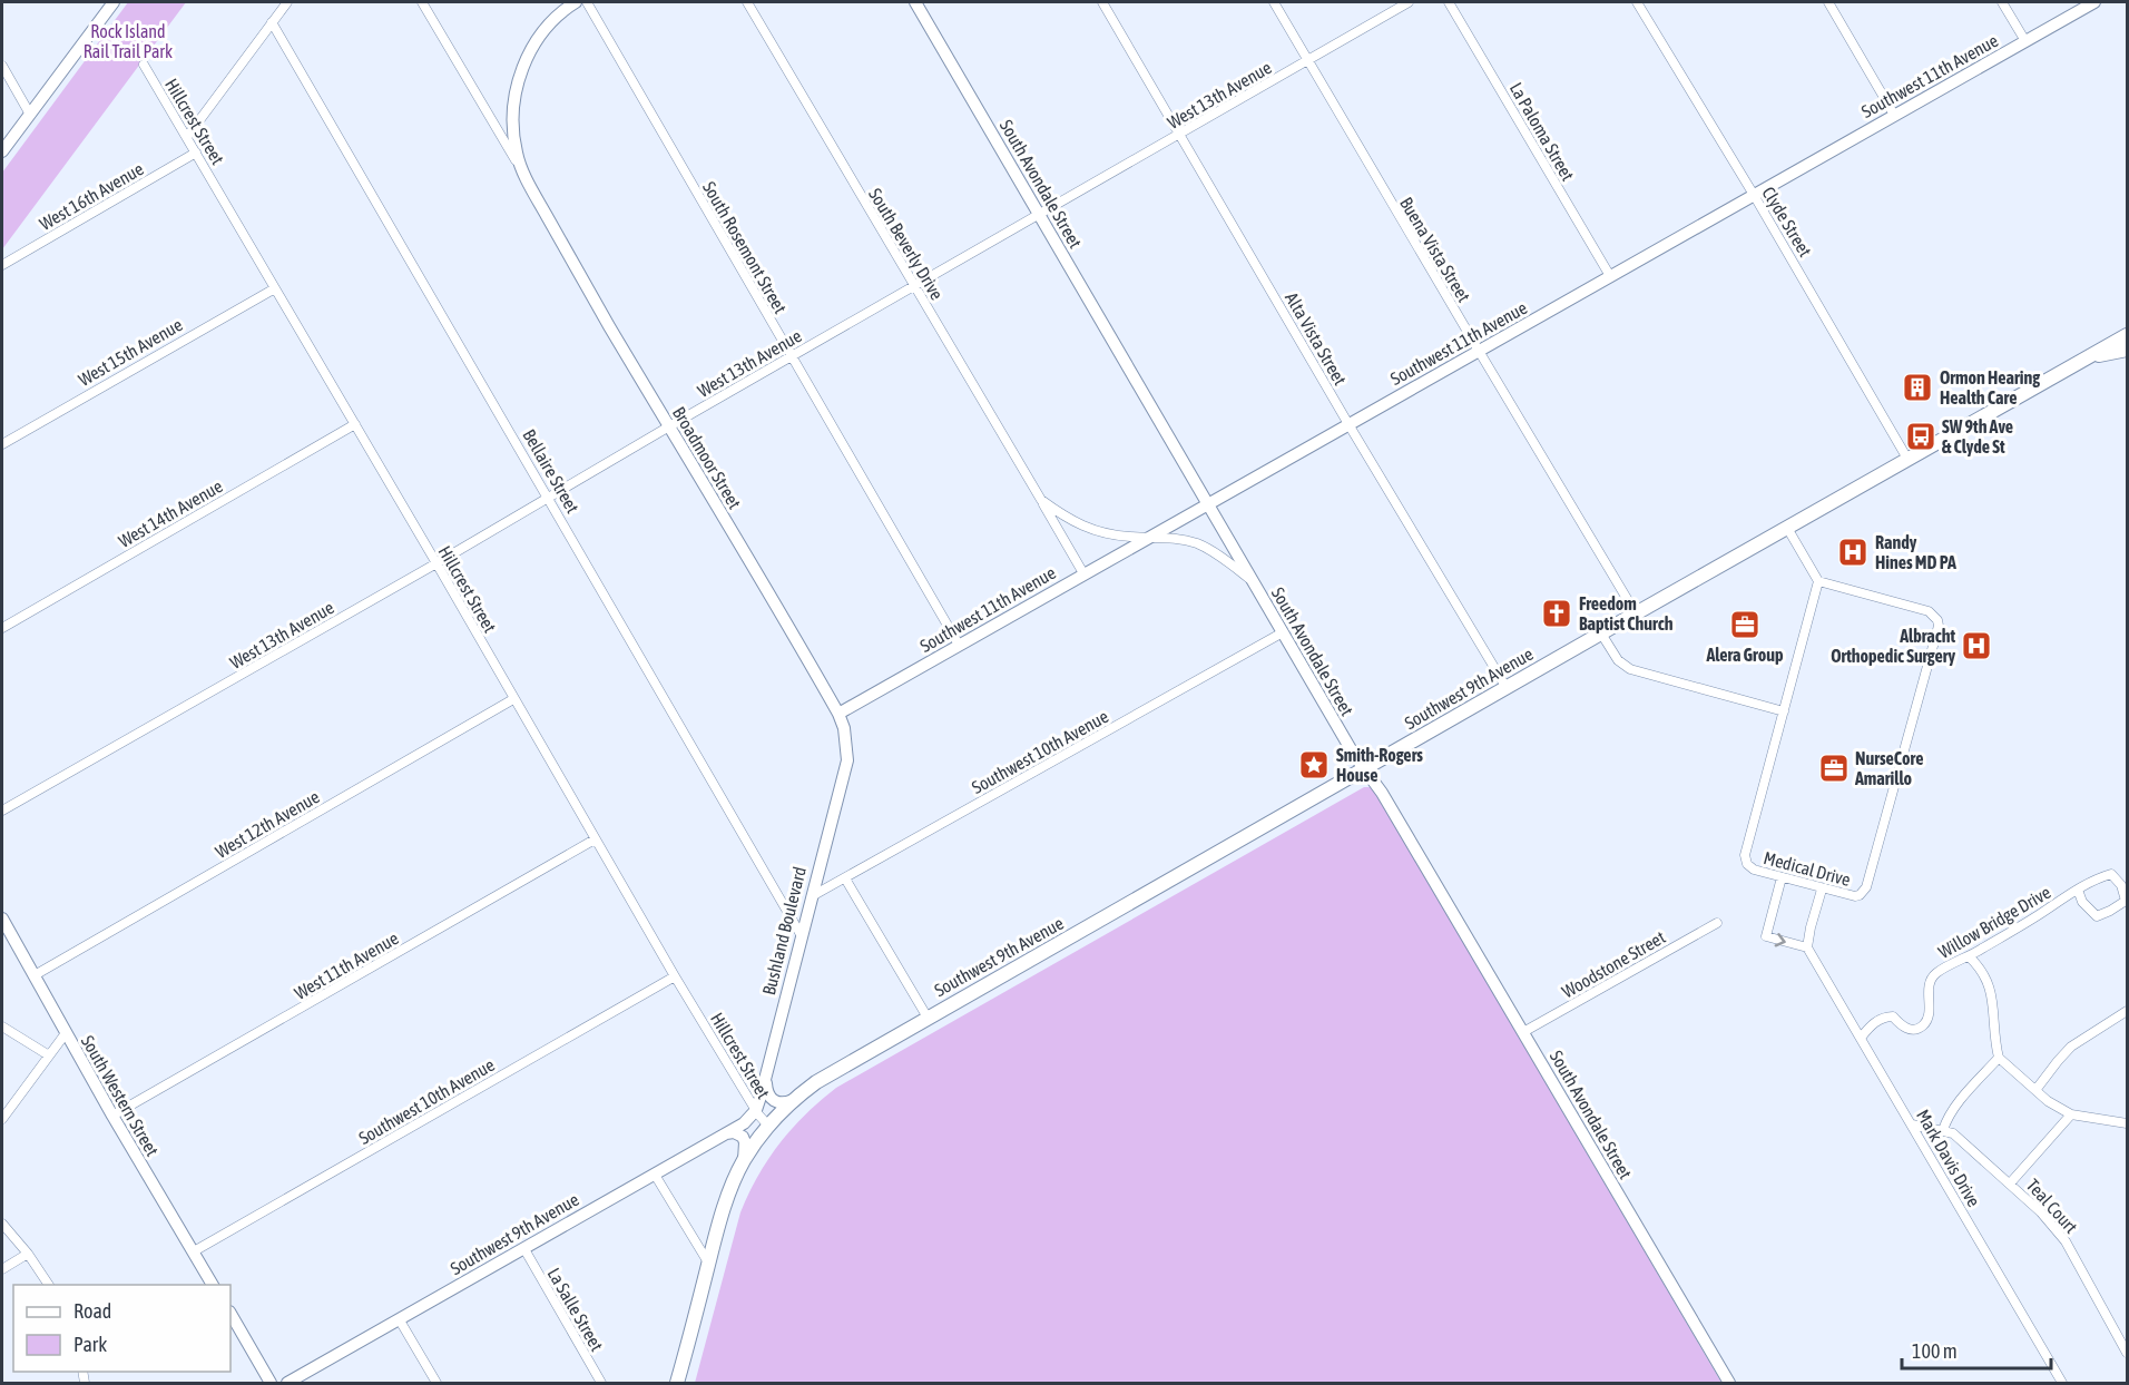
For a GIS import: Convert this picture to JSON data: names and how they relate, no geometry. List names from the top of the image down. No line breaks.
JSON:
{"streets":{"main road":["Southwest 9th Avenue"],"street":["Southwest 11th Avenue","West 13th Avenue","Hillcrest Street","La Paloma Street","South Avondale Street","West 16th Avenue","Clyde Street","South Beverly Drive","South Rosemont Street","Buena Vista Street","Alta Vista Street","West 15th Avenue","Broadmoor Street","Bellaire Street","West 14th Avenue","Southwest 10th Avenue","West 12th Avenue","Medical Drive","Willow Bridge Drive","Bushland Boulevard","Woodstone Street","West 11th Avenue","South Western Street","Mark Davis Drive","Teal Court","La Salle Street"]},"crossings":[["Southwest 11th Avenue","La Paloma Street"],["Southwest 11th Avenue","South Avondale Street"],["Southwest 11th Avenue","Clyde Street"],["Southwest 11th Avenue","South Beverly Drive"],["Southwest 11th Avenue","South Rosemont Street"],["Southwest 11th Avenue","Buena Vista Street"],["Southwest 11th Avenue","Alta Vista Street"],["Southwest 11th Avenue","Broadmoor Street"],["West 13th Avenue","Hillcrest Street"],["West 13th Avenue","South Avondale Street"],["West 13th Avenue","South Beverly Drive"],["West 13th Avenue","South Rosemont Street"],["West 13th Avenue","Buena Vista Street"],["West 13th Avenue","Alta Vista Street"],["West 13th Avenue","Broadmoor Street"],["West 13th Avenue","Bellaire Street"],["Hillcrest Street","West 16th Avenue"],["Hillcrest Street","West 15th Avenue"],["Hillcrest Street","West 14th Avenue"],["Hillcrest Street","Southwest 9th Avenue"],["Hillcrest Street","Southwest 10th Avenue"],["Hillcrest Street","West 12th Avenue"],["Hillcrest Street","Bushland Boulevard"],["Hillcrest Street","West 11th Avenue"],["South Avondale Street","South Beverly Drive"],["South Avondale Street","Southwest 9th Avenue"],["South Avondale Street","Southwest 10th Avenue"],["South Avondale Street","Woodstone Street"],["Clyde Street","Southwest 9th Avenue"],["Buena Vista Street","Southwest 9th Avenue"],["Alta Vista Street","Southwest 9th Avenue"],["Broadmoor Street","Bushland Boulevard"],["Bellaire Street","Bushland Boulevard"],["Southwest 9th Avenue","Bushland Boulevard"],["Southwest 9th Avenue","La Salle Street"],["Southwest 10th Avenue","Bushland Boulevard"],["Southwest 10th Avenue","South Western Street"],["West 12th Avenue","South Western Street"],["Willow Bridge Drive","Mark Davis Drive"],["West 11th Avenue","South Western Street"],["Mark Davis Drive","Teal Court"]],"parks":["Rock Island Rail Trail Park"],"places":{"building":["Ormon Hearing Health Care"],"bus stop":["SW 9th Ave & Clyde St"],"hospital":["Randy Hines MD PA","Albracht Orthopedic Surgery"],"church":["Freedom Baptist Church"],"office":["Alera Group","NurseCore Amarillo"],"place":["Smith-Rogers House"]},"legend":["Road","Park"],"scale_bar":"100 m"}
